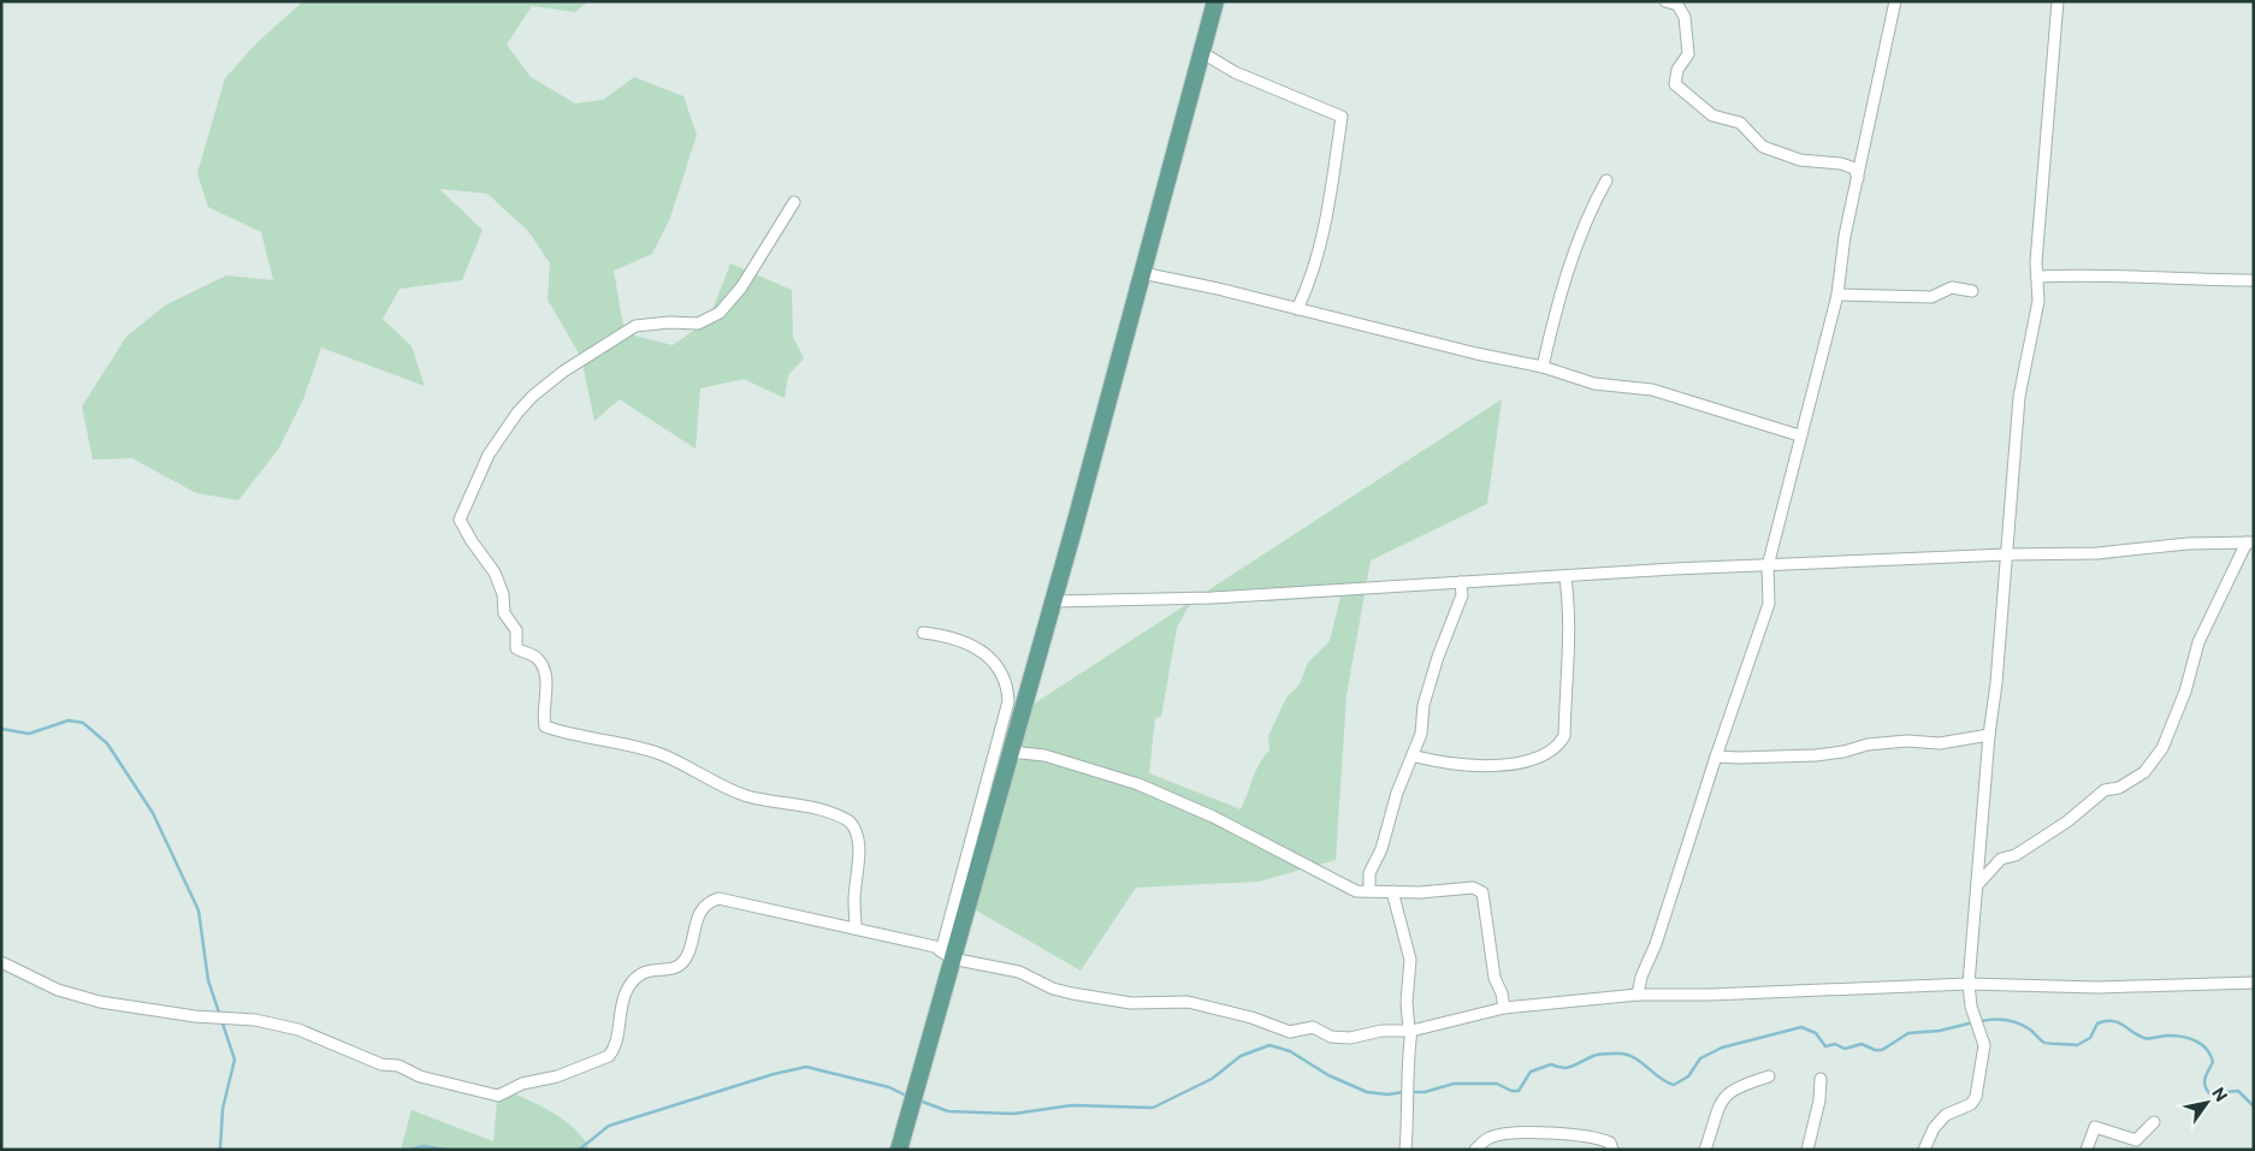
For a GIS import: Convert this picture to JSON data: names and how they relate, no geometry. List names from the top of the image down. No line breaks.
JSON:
{"north":"top right"}
